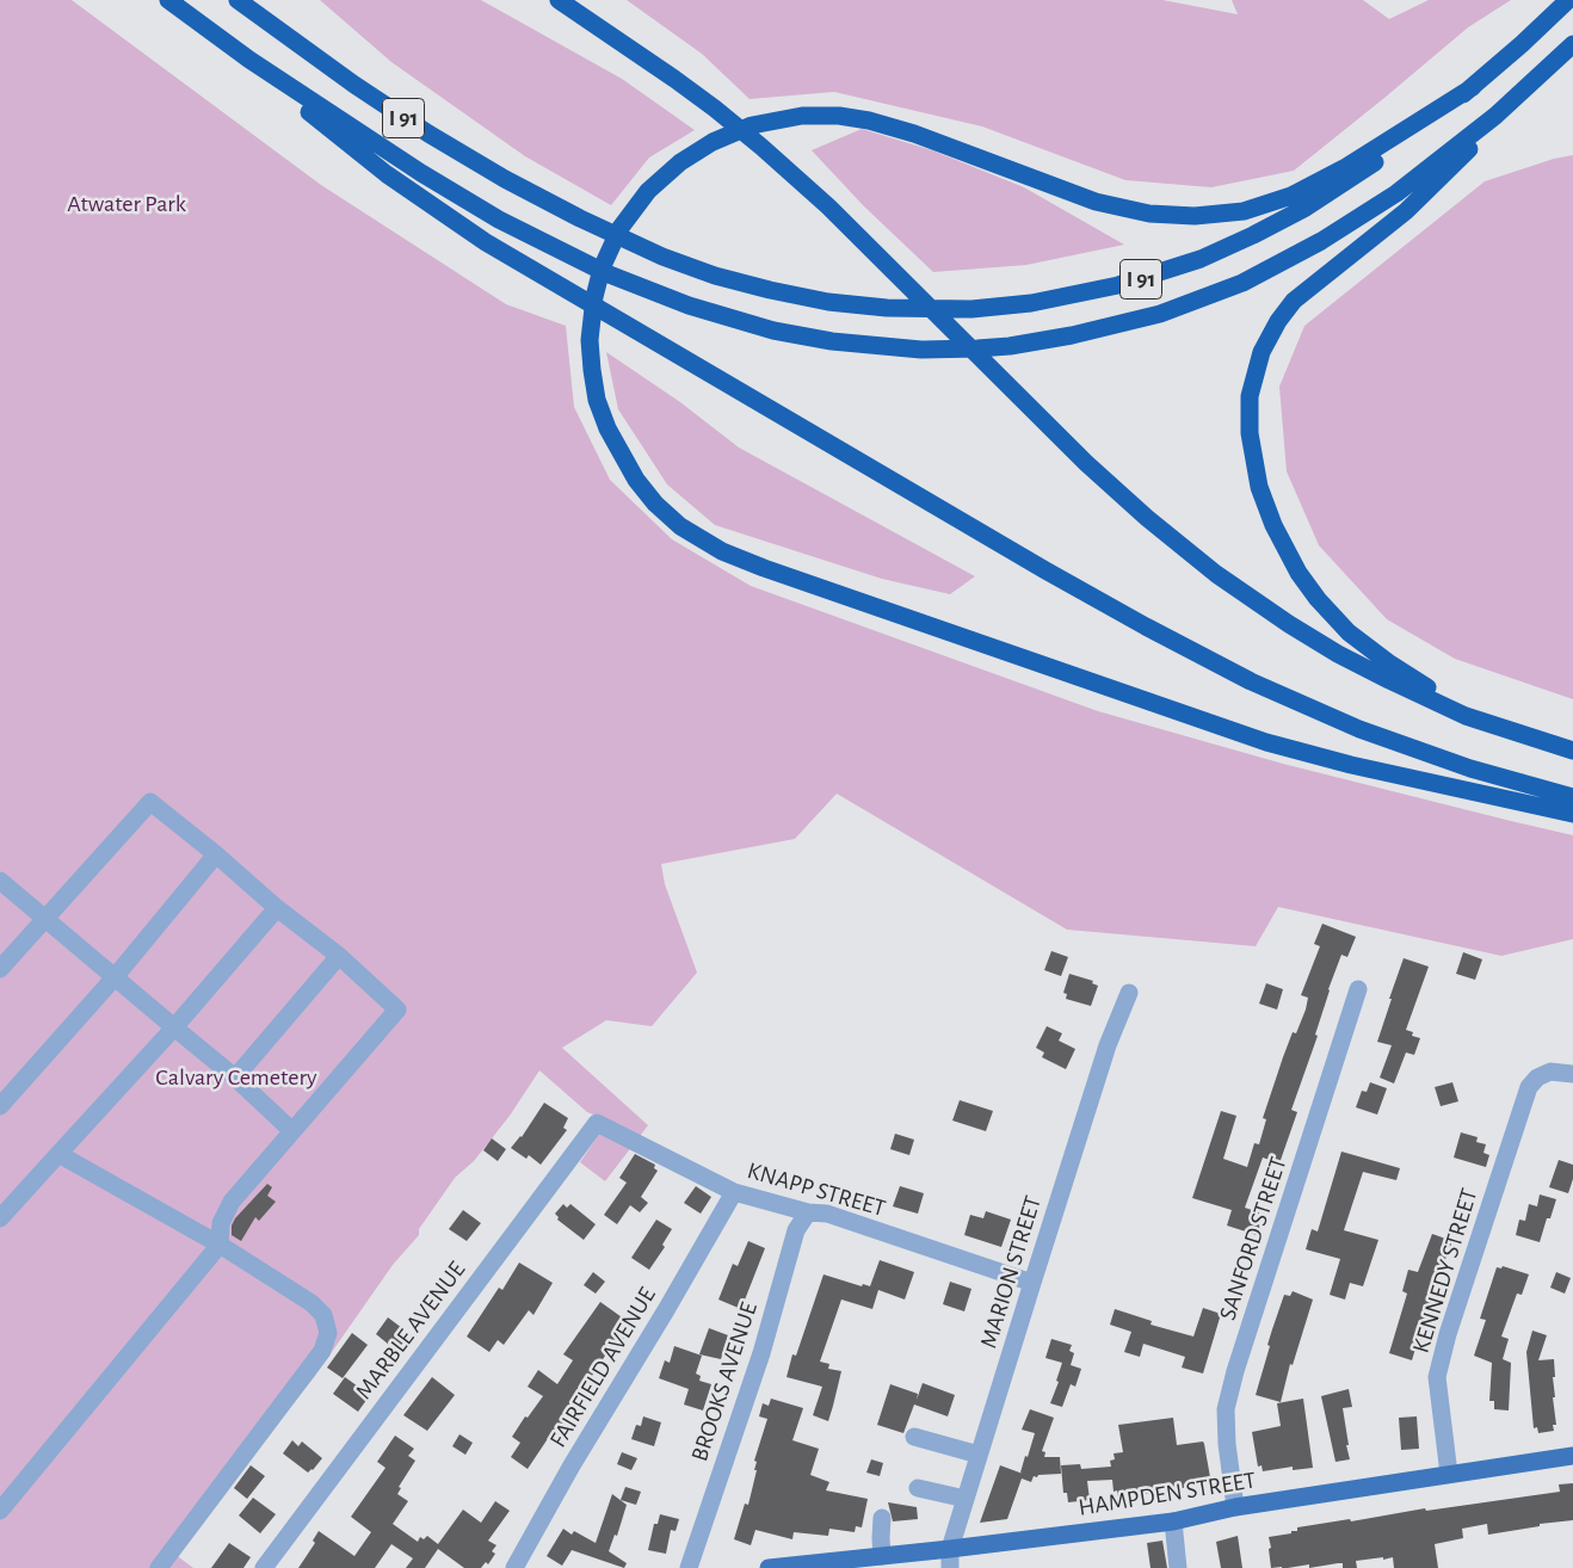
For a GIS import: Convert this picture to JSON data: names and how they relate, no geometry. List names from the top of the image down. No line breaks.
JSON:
{"streets":{"highway":["I 91"],"main road":["HAMPDEN STREET"],"street":["KNAPP STREET","SANFORD STREET","KENNEDY STREET","MARION STREET","MARBLE AVENUE","FAIRFIELD AVENUE","BROOKS AVENUE"]},"crossings":[["KNAPP STREET","MARION STREET"],["KNAPP STREET","MARBLE AVENUE"],["KNAPP STREET","FAIRFIELD AVENUE"],["KNAPP STREET","BROOKS AVENUE"],["SANFORD STREET","HAMPDEN STREET"],["KENNEDY STREET","HAMPDEN STREET"],["MARION STREET","HAMPDEN STREET"]],"parks":["Atwater Park","Calvary Cemetery"]}
